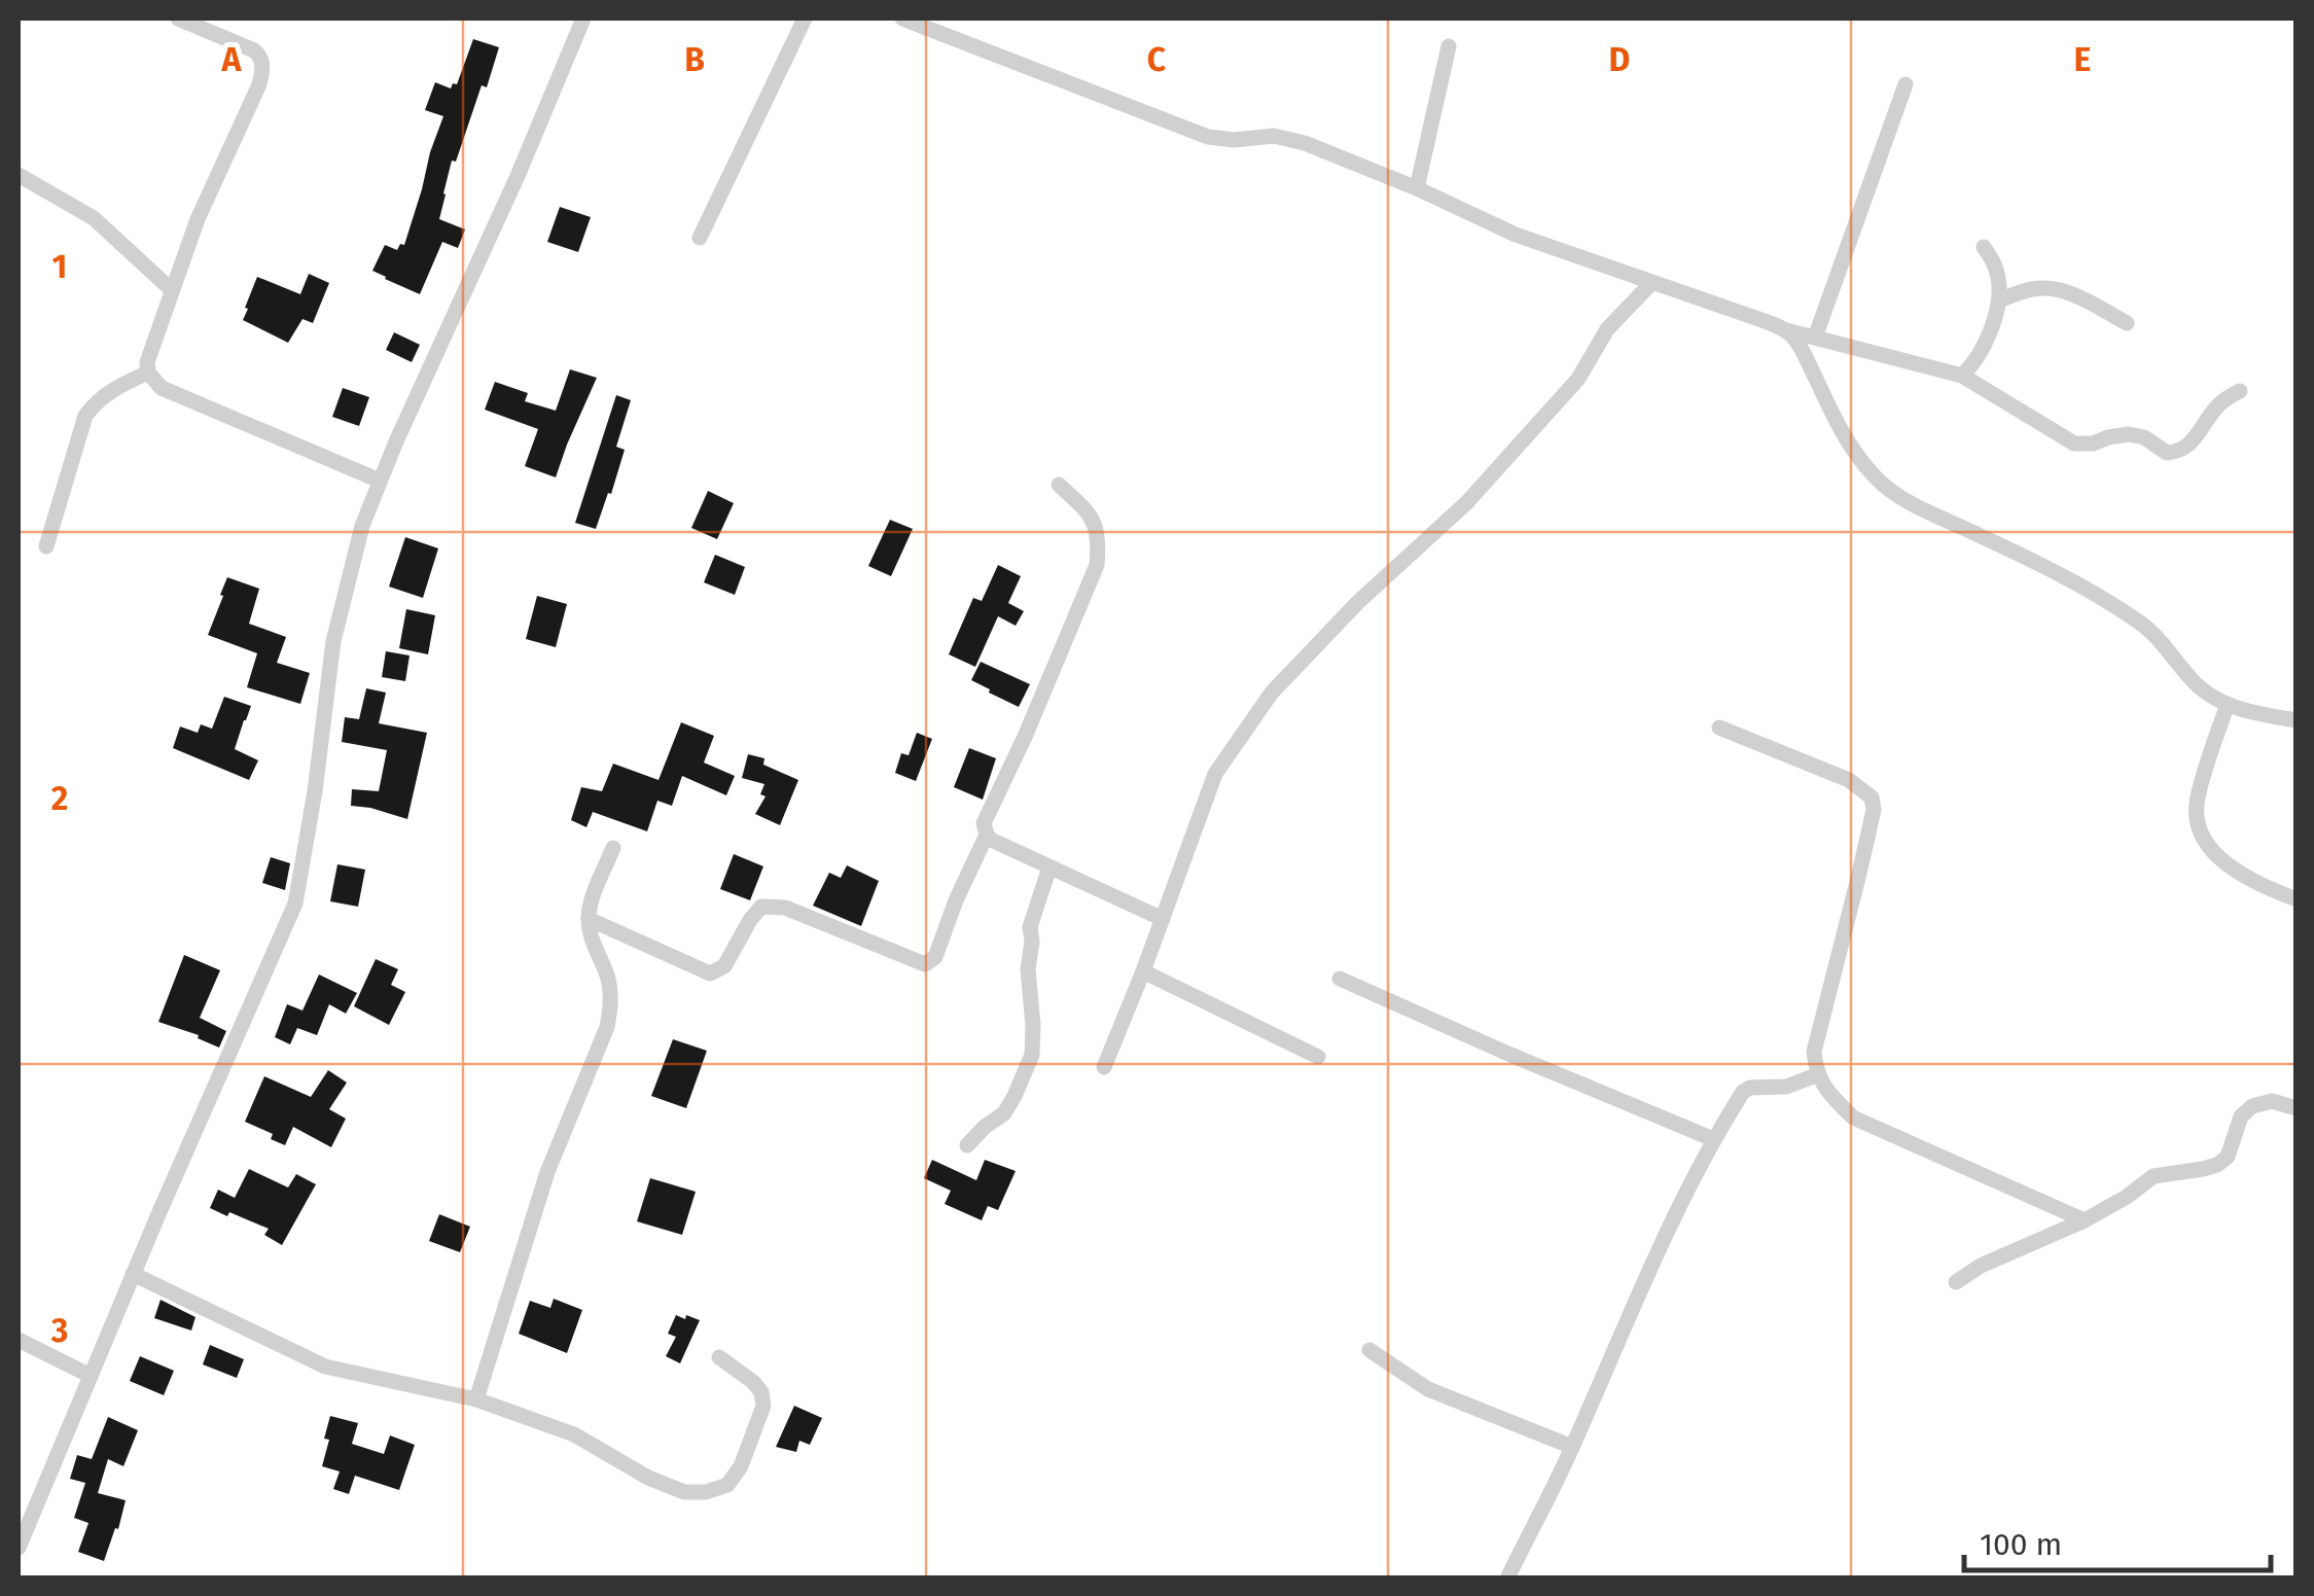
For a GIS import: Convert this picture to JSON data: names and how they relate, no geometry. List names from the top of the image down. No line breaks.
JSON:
{"scale_bar":"100 m","grid":{"columns":["A","B","C","D","E"],"rows":["1","2","3"]}}
